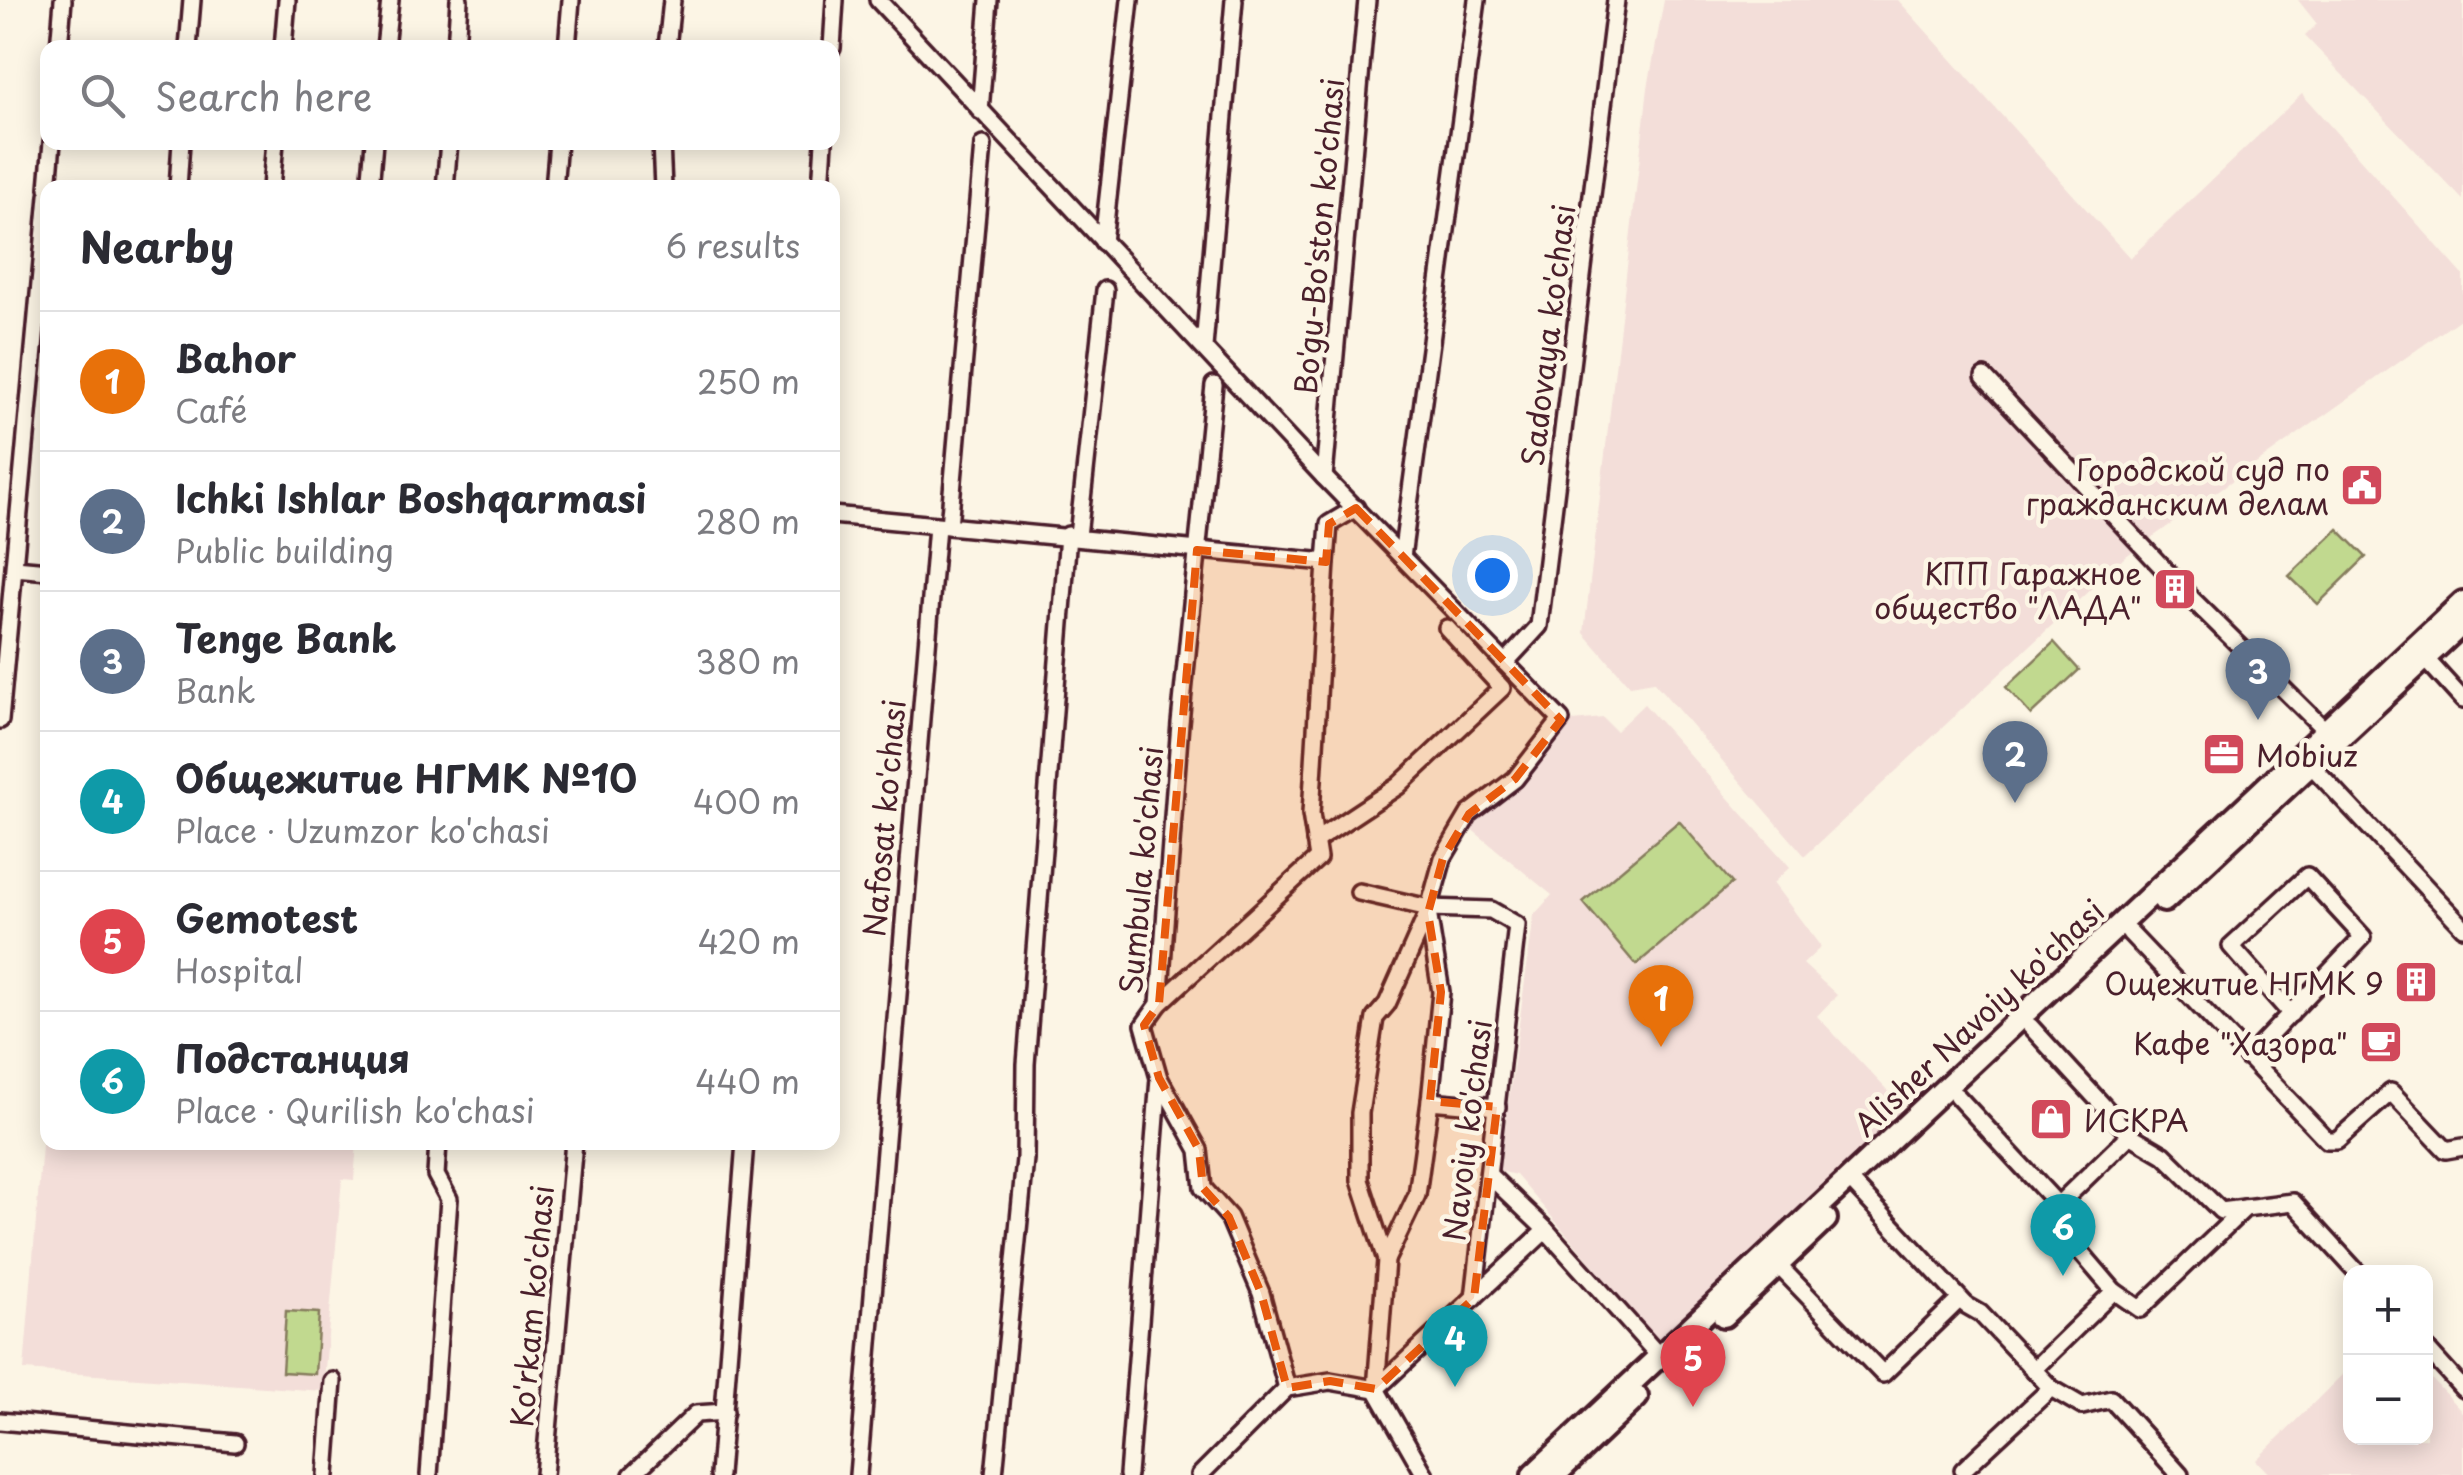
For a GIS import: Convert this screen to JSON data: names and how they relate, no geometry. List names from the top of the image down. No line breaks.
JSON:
{"streets":{"main road":["Alisher Navoiy ko'chasi"],"street":["Bo'gu-Bo'ston ko'chasi","Sadovaya ko'chasi","Nafosat ko'chasi","Sumbula ko'chasi","Navoiy ko'chasi","Ko'rkam ko'chasi"]},"places":{"public building":["Городской суд по гражданским делам"],"building":["КПП Гаражное общество \"ЛАДА\"","Ощежитие НГМК 9"],"office":["Mobiuz"],"cafe":["Кафе \"Хазора\""],"shop":["ИСКРА"]},"page":{"search":"Search here","heading":["Nearby","6 results"],"list":[{"mark":"1","name":"Bahor","note":"Café","value":"250 m"},{"mark":"2","name":"Ichki Ishlar Boshqarmasi","note":"Public building","value":"280 m"},{"mark":"3","name":"Tenge Bank","note":"Bank","value":"380 m"},{"mark":"4","name":"Общежитие НГМК №10","note":"Place · Uzumzor ko'chasi","value":"400 m"},{"mark":"5","name":"Gemotest","note":"Hospital","value":"420 m"},{"mark":"6","name":"Подстанция","note":"Place · Qurilish ko'chasi","value":"440 m"}],"pins":["3","2","1","6","4","5"],"map_buttons":["+","−"]}}
